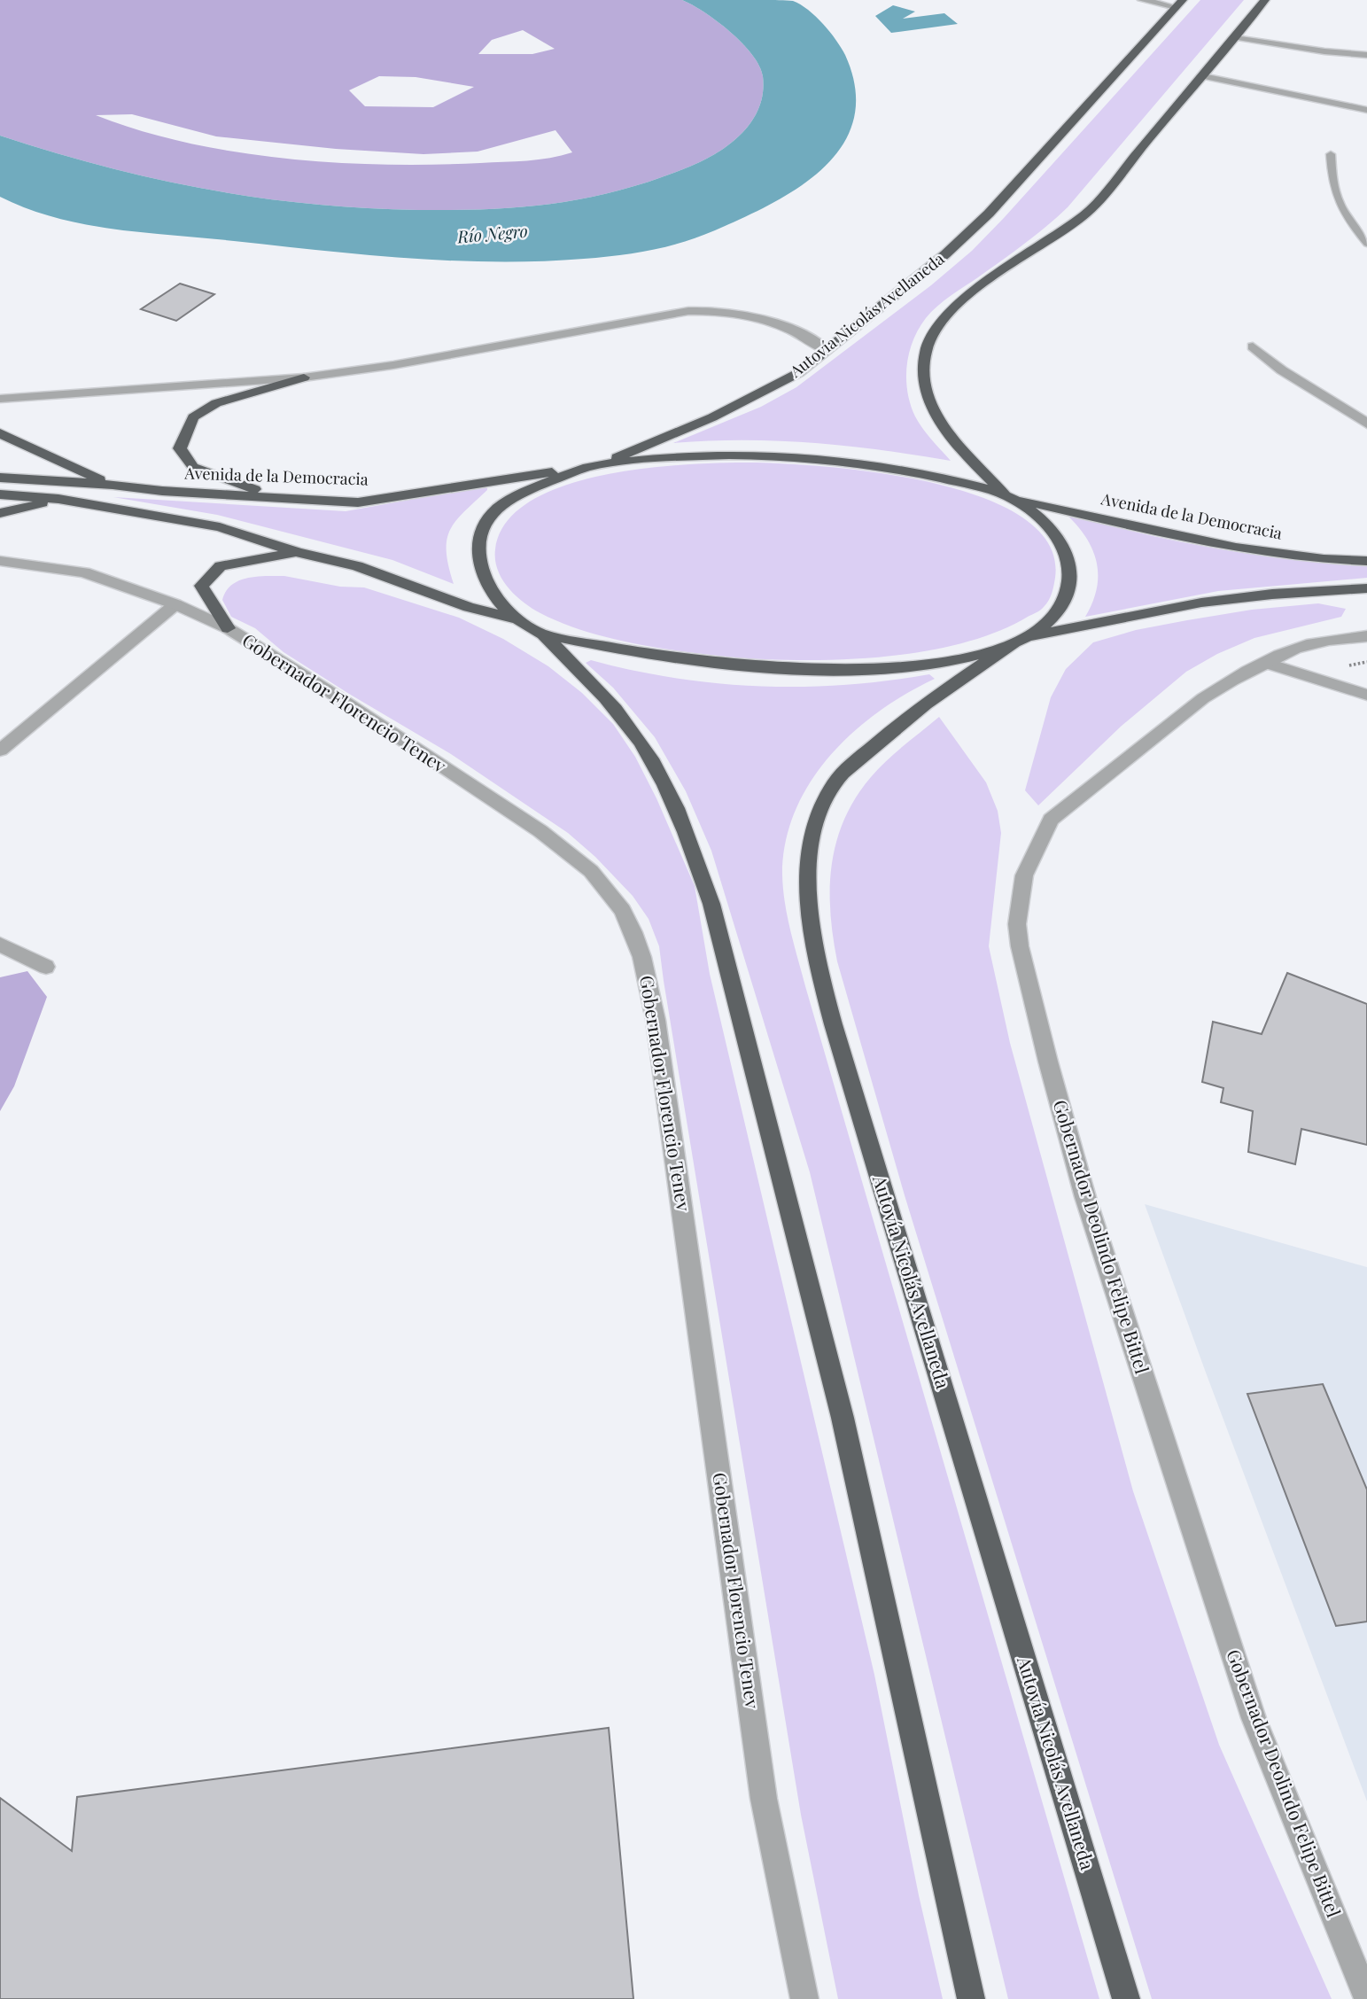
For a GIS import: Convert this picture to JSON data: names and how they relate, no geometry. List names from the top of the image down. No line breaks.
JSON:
{"streets":{"highway":["Autovía Nicolás Avellaneda","Avenida de la Democracia"],"street":["Gobernador Florencio Tenev","Gobernador Deolindo Felipe Bittel"]},"crossings":[["Autovía Nicolás Avellaneda","Avenida de la Democracia"]],"water":["Río Negro"]}
